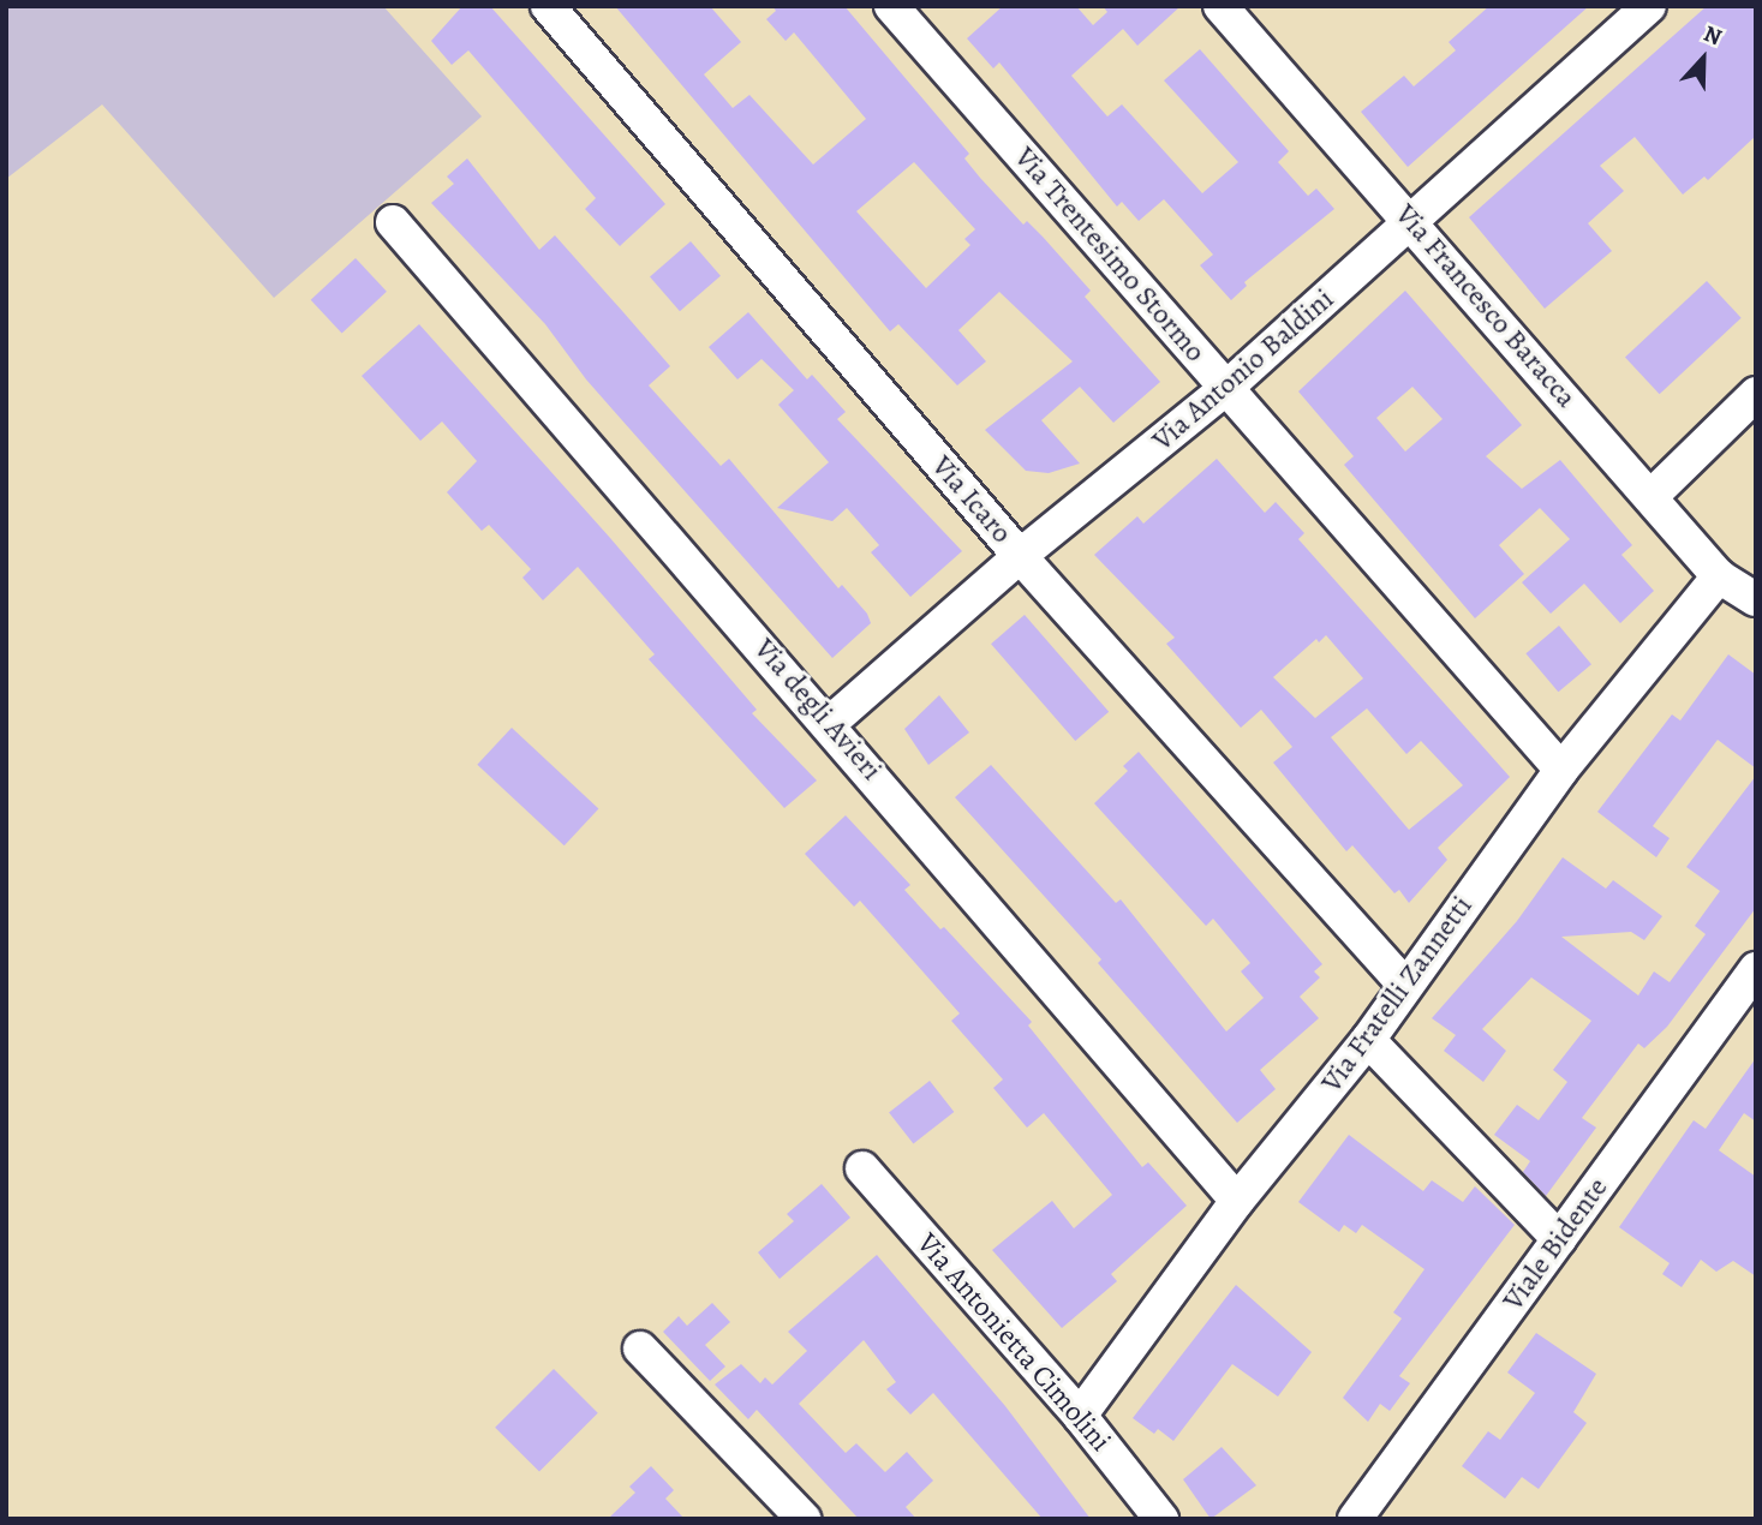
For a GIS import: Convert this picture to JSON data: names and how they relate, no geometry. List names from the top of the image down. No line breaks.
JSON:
{"streets":{"street":["Via Trentesimo Stormo","Via Francesco Baracca","Via Antonio Baldini","Via Icaro","Via degli Avieri","Via Fratelli Zannetti","Viale Bidente","Via Antonietta Cimolini"]},"crossings":[["Via Trentesimo Stormo","Via Antonio Baldini"],["Via Trentesimo Stormo","Via Fratelli Zannetti"],["Via Francesco Baracca","Via Antonio Baldini"],["Via Francesco Baracca","Via Fratelli Zannetti"],["Via Antonio Baldini","Via Icaro"],["Via Antonio Baldini","Via degli Avieri"],["Via Icaro","Via Fratelli Zannetti"],["Via degli Avieri","Via Fratelli Zannetti"],["Via Fratelli Zannetti","Via Antonietta Cimolini"]],"north":"top"}
